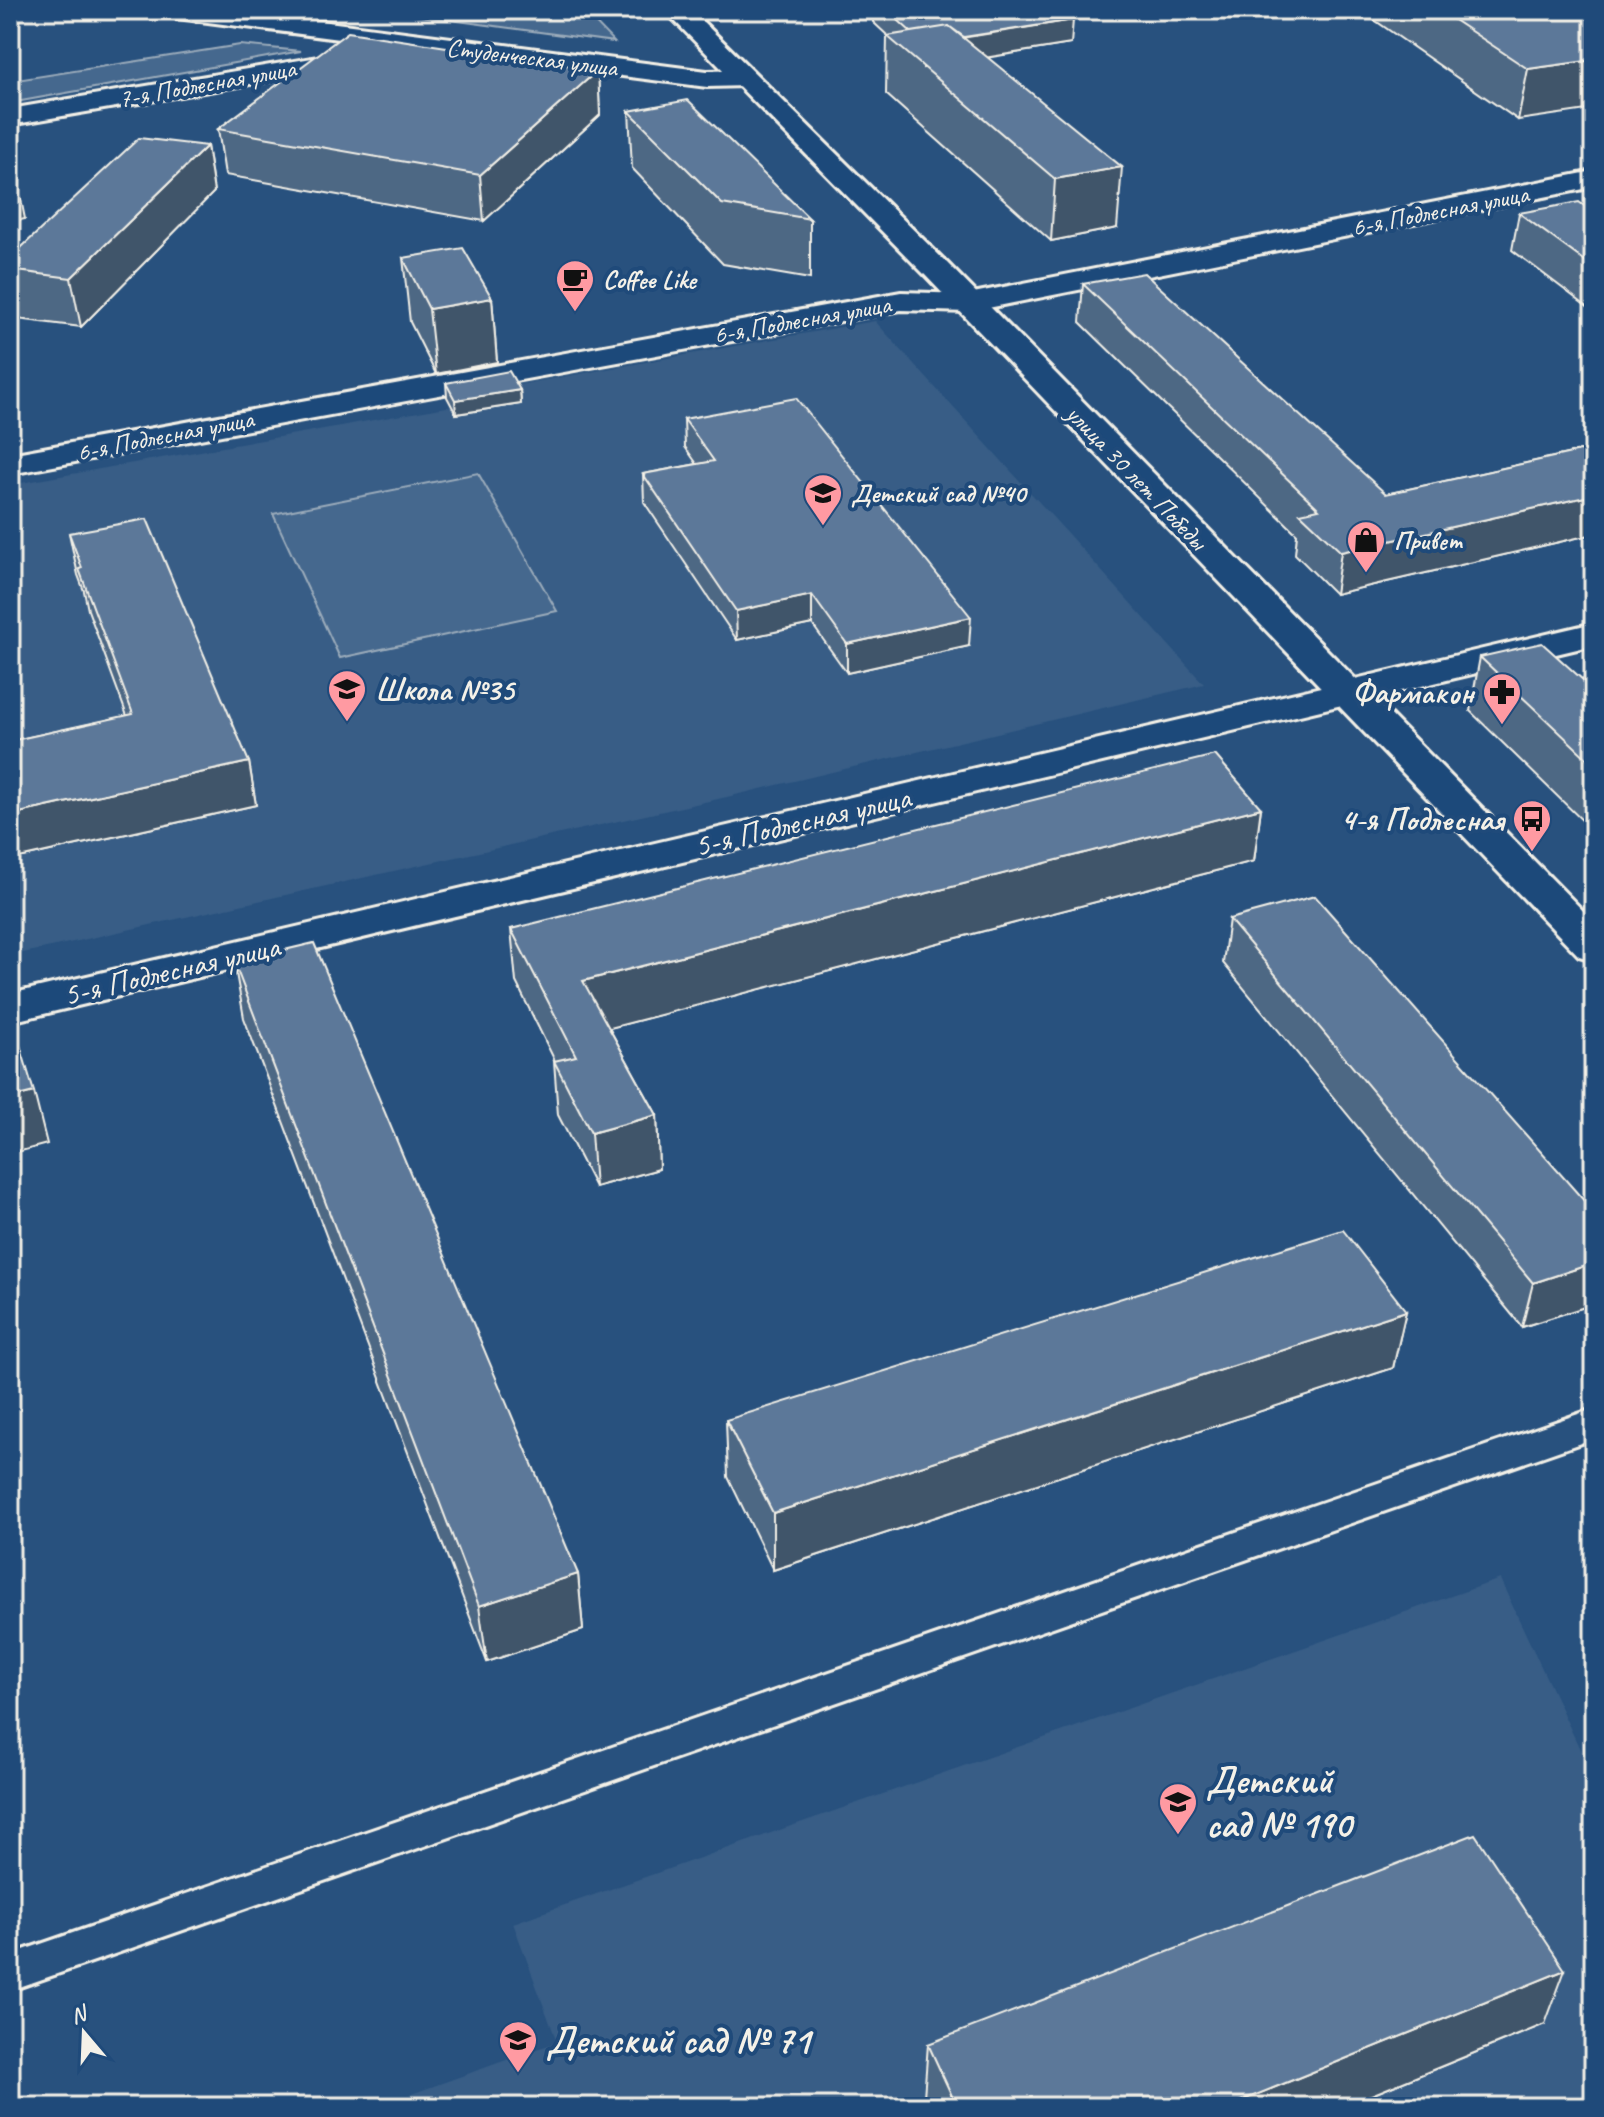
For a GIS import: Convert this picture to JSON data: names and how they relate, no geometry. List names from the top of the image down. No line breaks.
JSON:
{"streets":{"street":["Студенческая улица","7-я Подлесная улица","6-я Подлесная улица","улица 30 лет Победы","5-я Подлесная улица"]},"crossings":[["Студенческая улица","7-я Подлесная улица"],["Студенческая улица","улица 30 лет Победы"],["6-я Подлесная улица","улица 30 лет Победы"],["улица 30 лет Победы","5-я Подлесная улица"]],"places":{"cafe":["Coffee Like"],"school or university":["Детский сад №40","Школа №35","Детский сад № 190","Детский сад № 71"],"shop":["Привет"],"pharmacy":["Фармакон"],"bus stop":["4-я Подлесная"]},"north":"top"}
